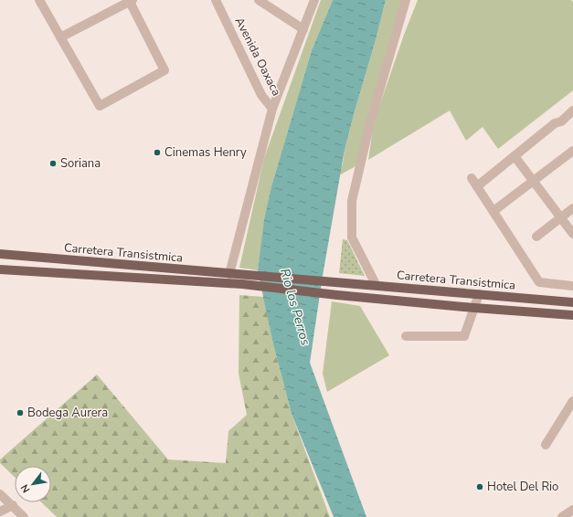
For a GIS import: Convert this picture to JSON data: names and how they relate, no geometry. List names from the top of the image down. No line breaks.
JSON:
{"streets":{"main road":["Carretera Transistmica"],"street":["Avenida Oaxaca"]},"crossings":[["Avenida Oaxaca","Carretera Transistmica"]],"water":["Rio los Perros"],"places":["Cinemas Henry","Soriana","Bodega Aurera","Hotel Del Rio"],"north":"bottom left"}
